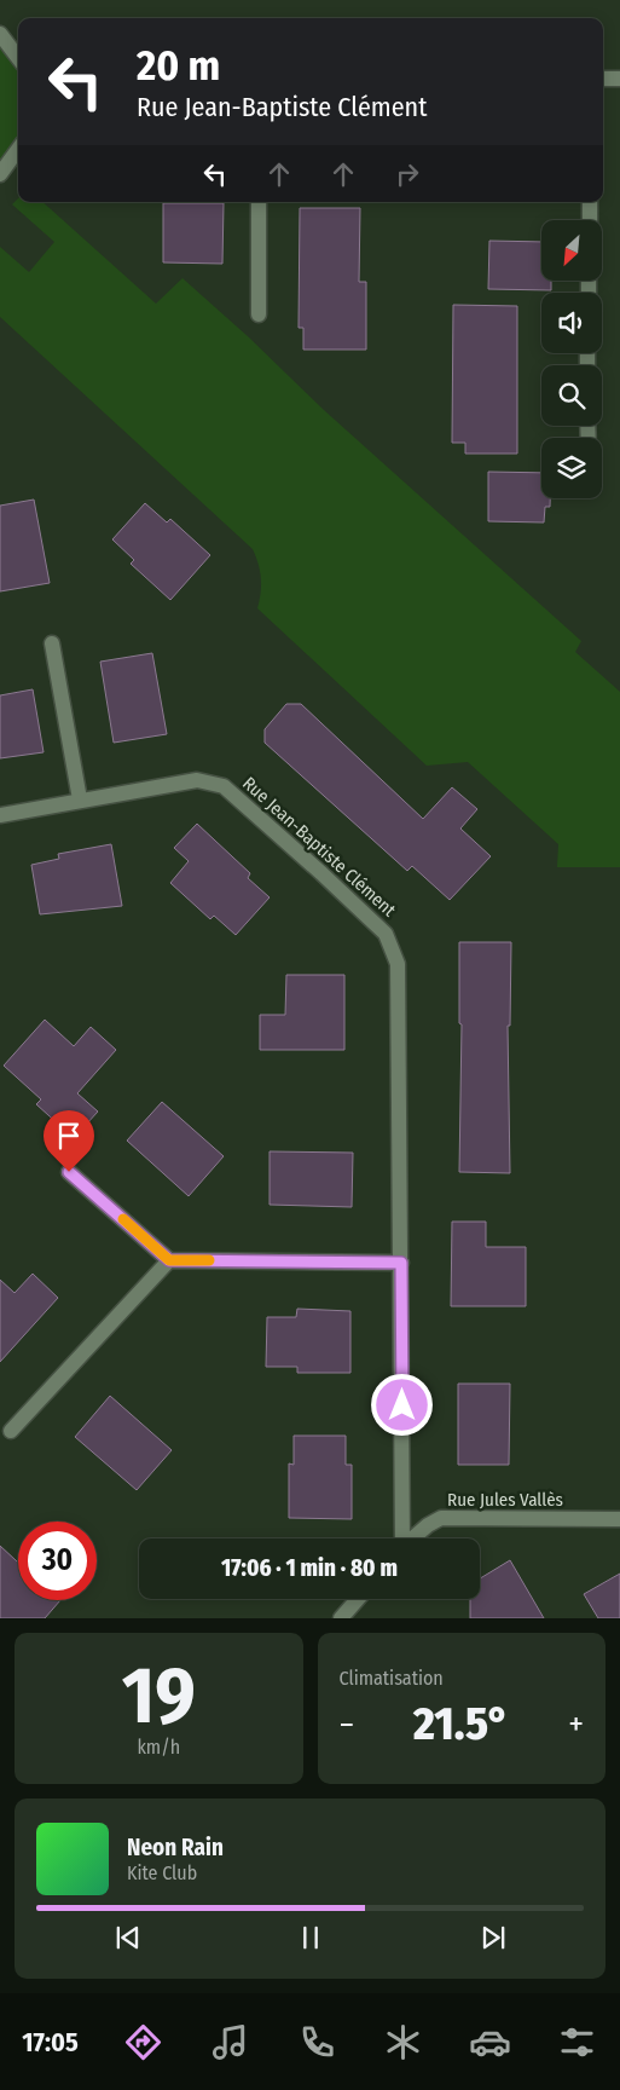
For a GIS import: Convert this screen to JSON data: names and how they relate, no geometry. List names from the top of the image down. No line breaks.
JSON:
{"streets":{"street":["Rue Jean-Baptiste Clément","Rue Jules Vallès"]},"north":"bottom left","page":{"turn":["20 m","Rue Jean-Baptiste Clément"],"limit":"30","trip":"17:06 · 1 min · 80 m","tile":[["19","km/h"],"Climatisation"],"heat":["−","21.5°","+"],"song":["Neon Rain","Kite Club"],"tabs":"17:05"}}
